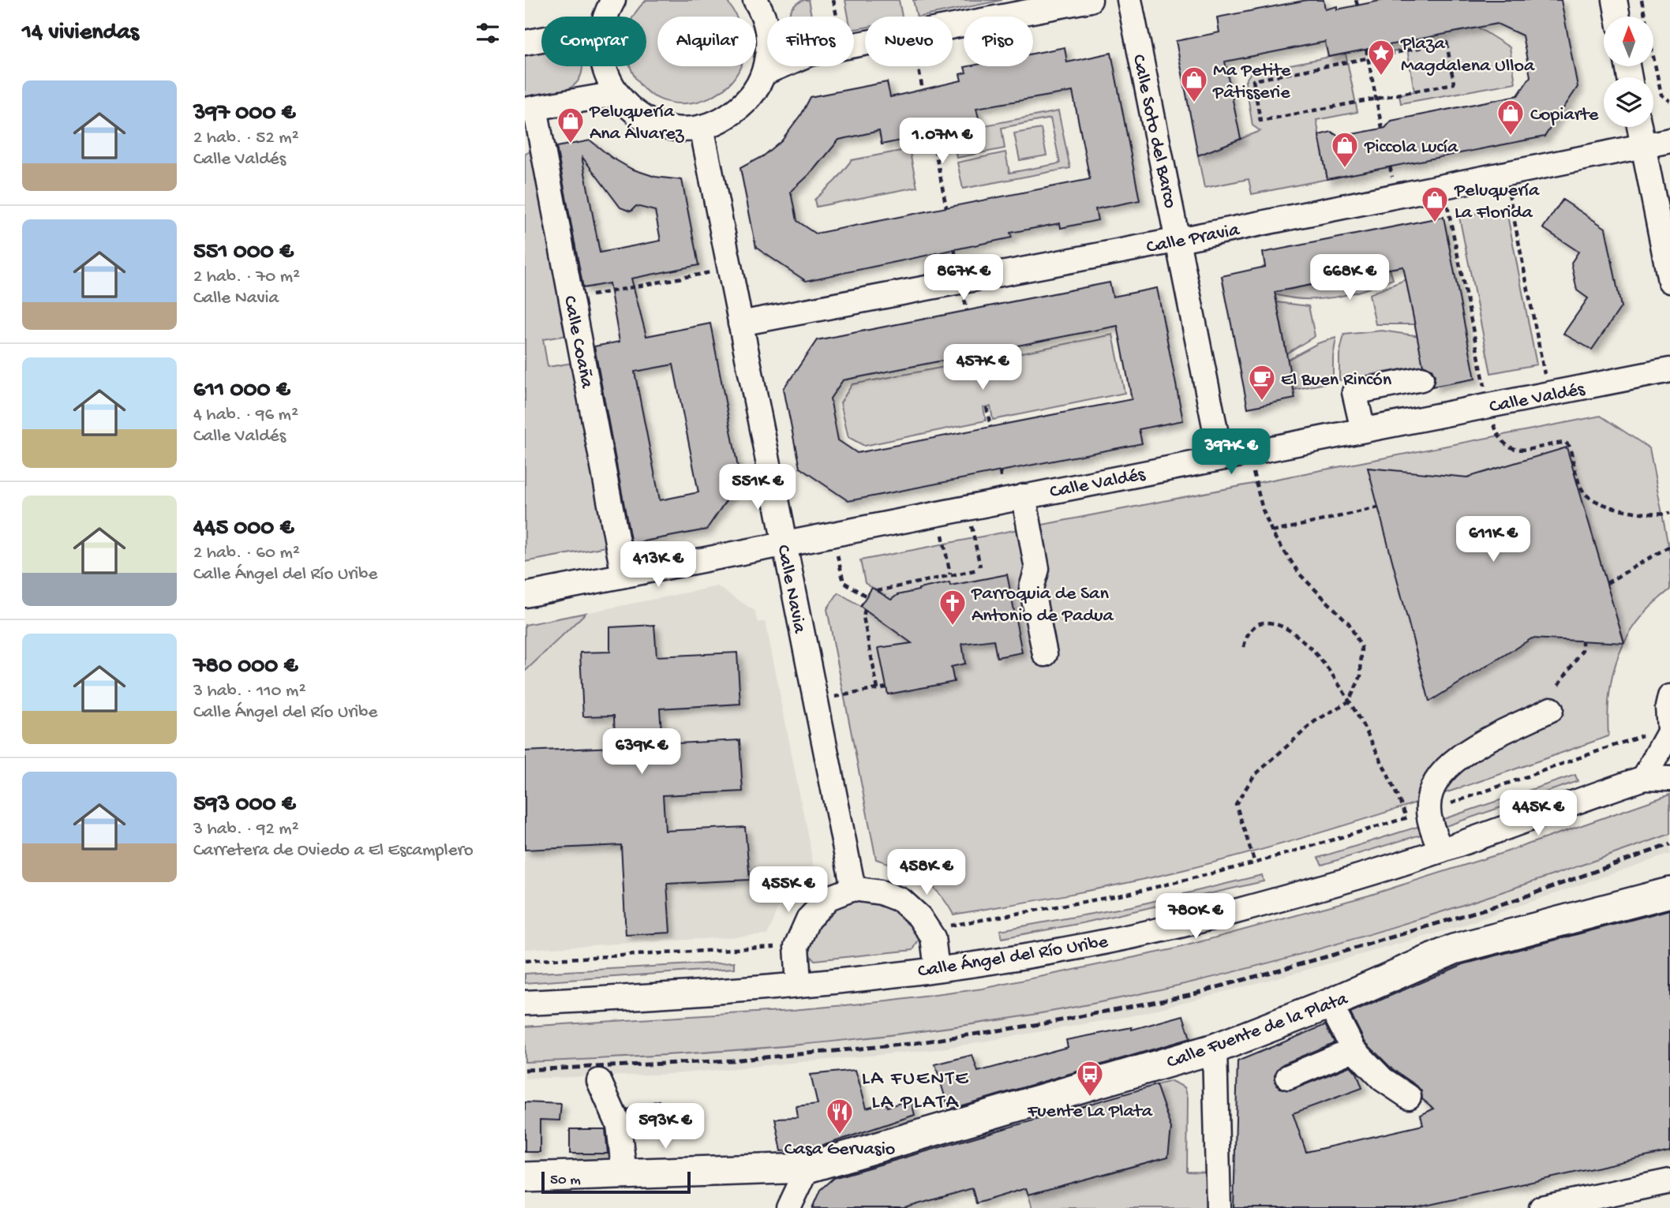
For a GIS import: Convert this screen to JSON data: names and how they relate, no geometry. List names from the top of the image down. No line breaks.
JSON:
{"streets":{"main road":["Calle Fuente de la Plata"],"street":["Calle Soto del Barco","Calle Pravia","Calle Coaña","Calle Valdés","Calle Navia","Calle Ángel del Río Uribe"]},"crossings":[["Calle Soto del Barco","Calle Pravia"],["Calle Soto del Barco","Calle Valdés"],["Calle Pravia","Calle Navia"],["Calle Coaña","Calle Valdés"],["Calle Valdés","Calle Navia"]],"districts":["LA FUENTE LA PLATA"],"places":{"place":["Plaza Magdalena Ulloa"],"shop":["Ma Petite Pâtisserie","Copiarte","Peluquería Ana Álvarez","Piccola Lucía","Peluquería La Florida"],"cafe":["El Buen Rincón"],"church":["Parroquia de San Antonio de Padua"],"bus stop":["Fuente La Plata"],"restaurant":["Casa Gervasio"]},"scale_bar":"50 m","north":"top","page":{"heading":"14 viviendas","chip":["Comprar","Alquilar","Filtros","Nuevo","Piso"],"list":[{"name":"397 000 €","note":"2 hab. · 52 m² · Calle Valdés"},{"name":"551 000 €","note":"2 hab. · 70 m² · Calle Navia"},{"name":"611 000 €","note":"4 hab. · 96 m² · Calle Valdés"},{"name":"445 000 €","note":"2 hab. · 60 m² · Calle Ángel del Río Uribe"},{"name":"780 000 €","note":"3 hab. · 110 m² · Calle Ángel del Río Uribe"},{"name":"593 000 €","note":"3 hab. · 92 m² · Carretera de Oviedo a El Escamplero"}],"price":["1.07M €","867K €","668K €","457K €","397K €","551K €","611K €","413K €","639K €","445K €","458K €","455K €","780K €","593K €"],"scale":"50 m"}}
